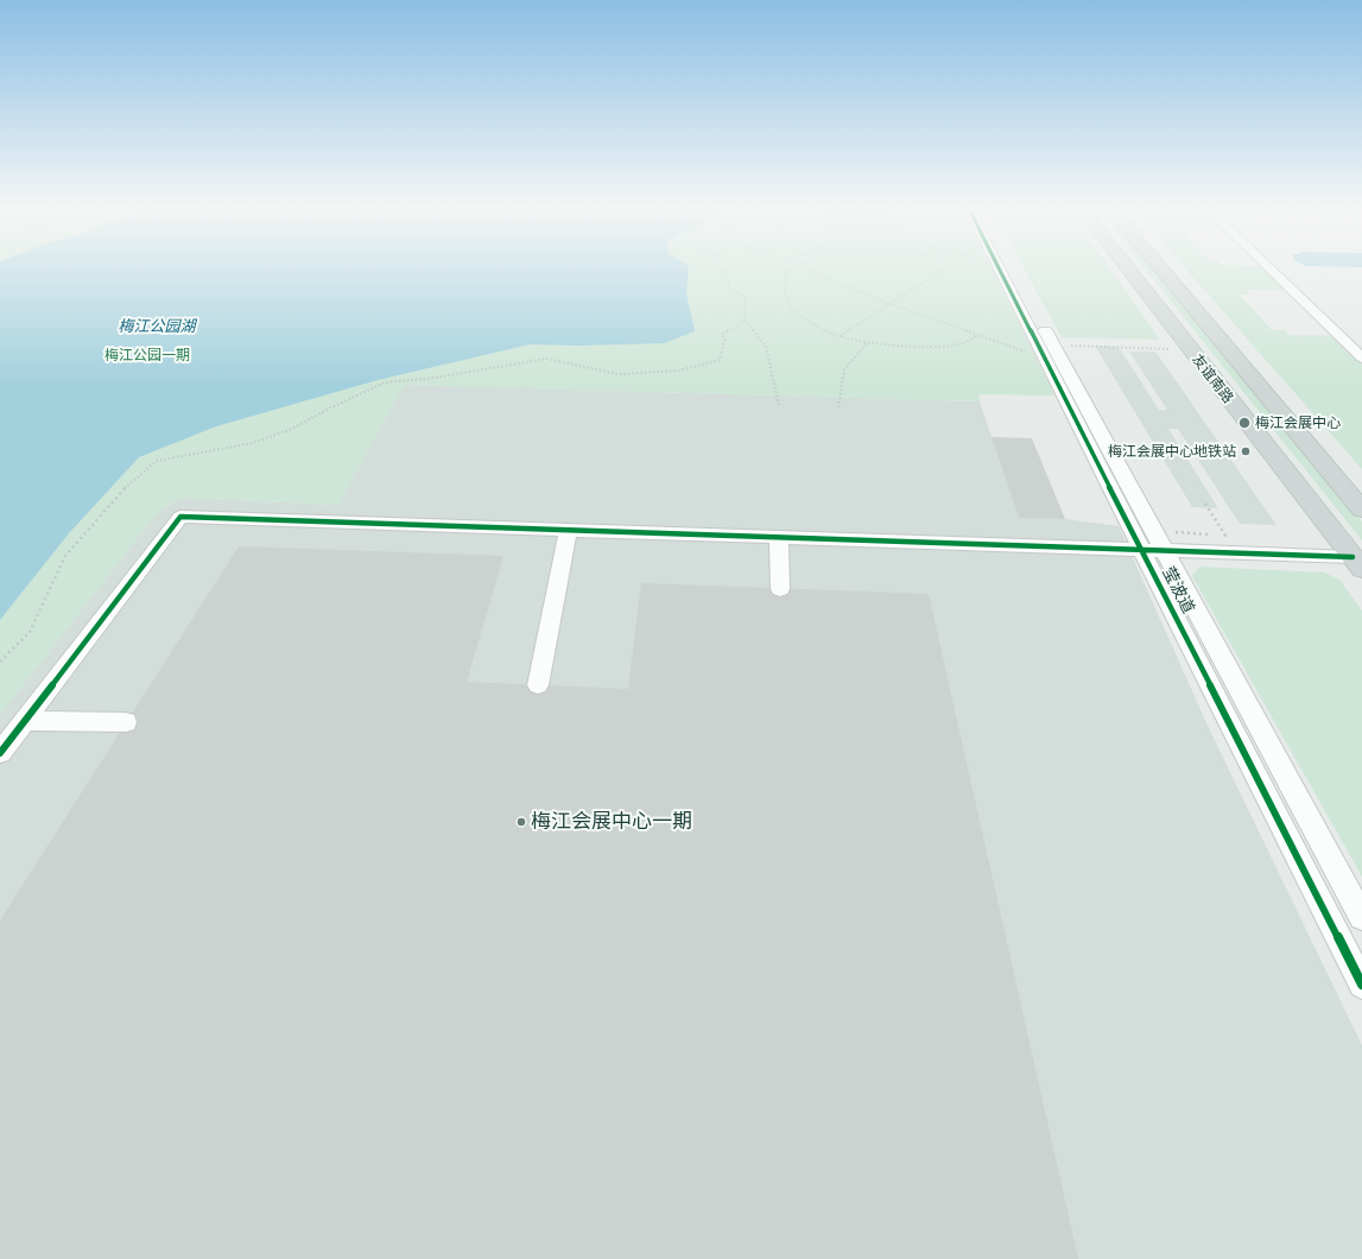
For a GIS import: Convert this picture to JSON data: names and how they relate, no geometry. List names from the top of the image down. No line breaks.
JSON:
{"streets":{"main road":["友谊南路"],"street":["莹波道"]},"water":["梅江公园湖"],"parks":["梅江公园一期"],"places":["梅江会展中心","梅江会展中心地铁站","梅江会展中心一期"]}
